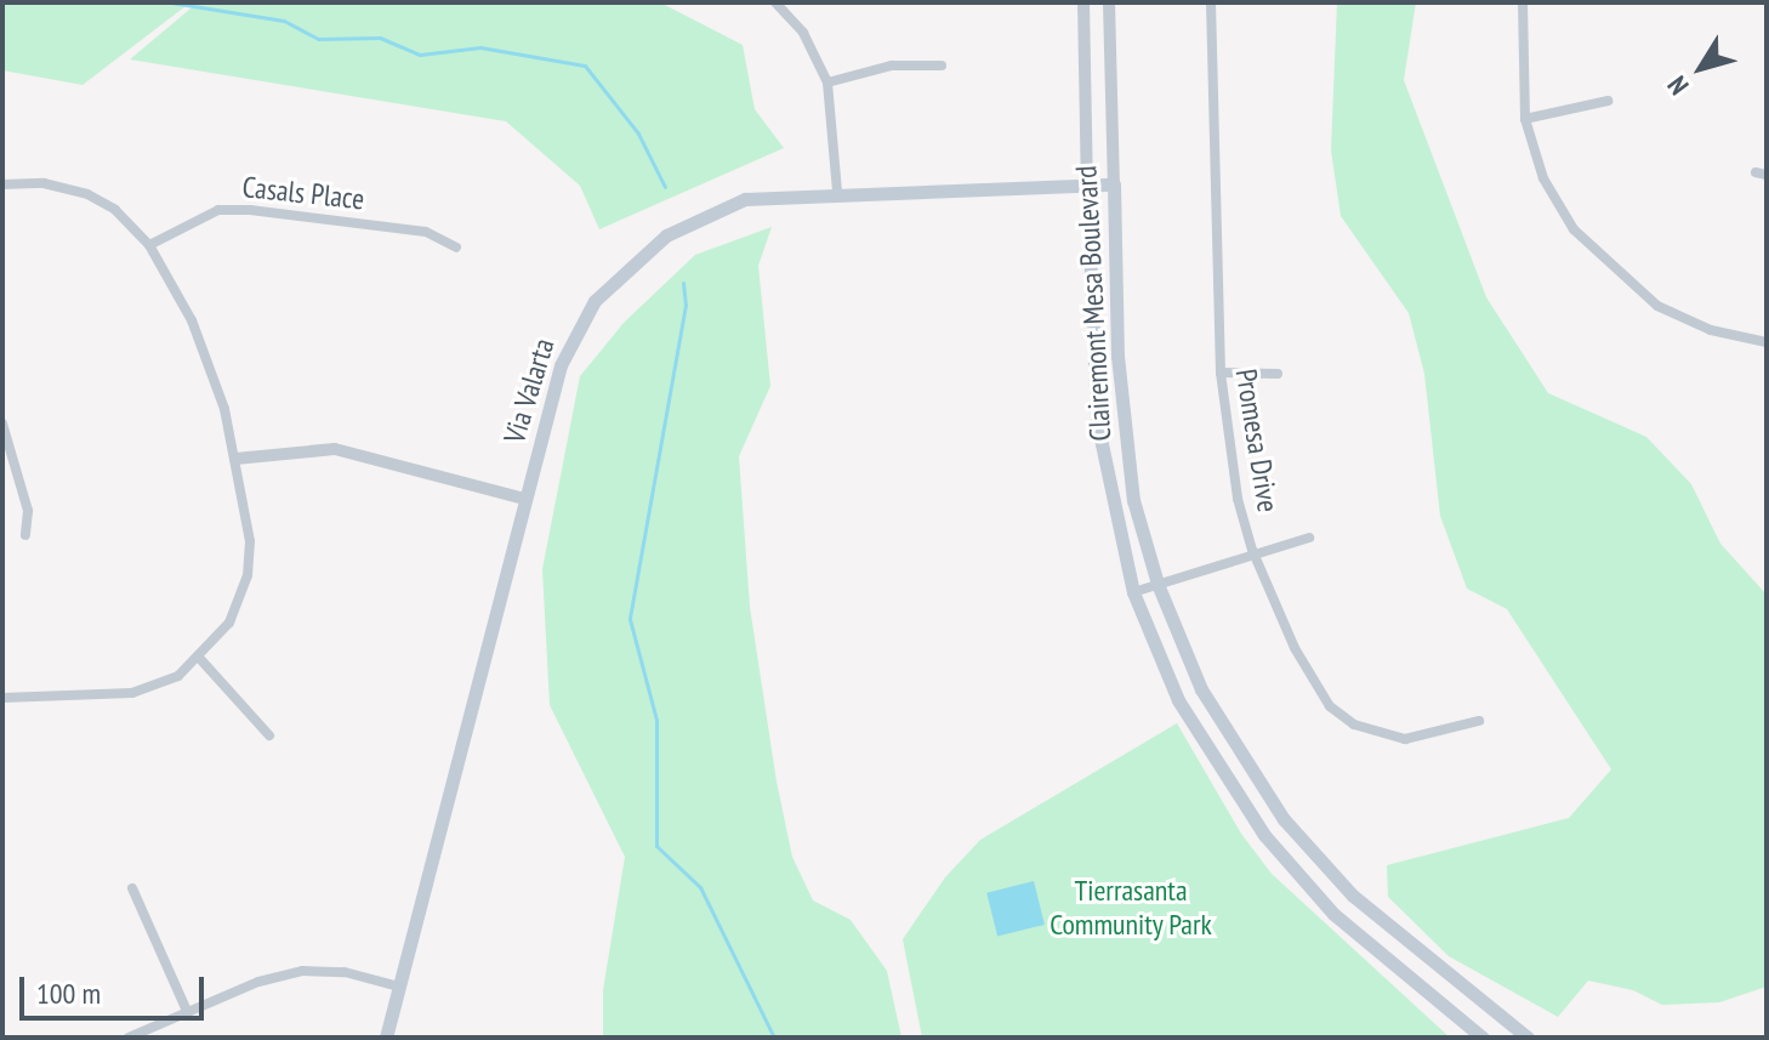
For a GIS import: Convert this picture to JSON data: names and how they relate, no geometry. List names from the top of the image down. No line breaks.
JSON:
{"streets":{"main road":["Clairemont Mesa Boulevard","Via Valarta"],"street":["Casals Place","Promesa Drive"]},"crossings":[["Clairemont Mesa Boulevard","Via Valarta"]],"parks":["Tierrasanta Community Park"],"scale_bar":"100 m","north":"bottom left"}
